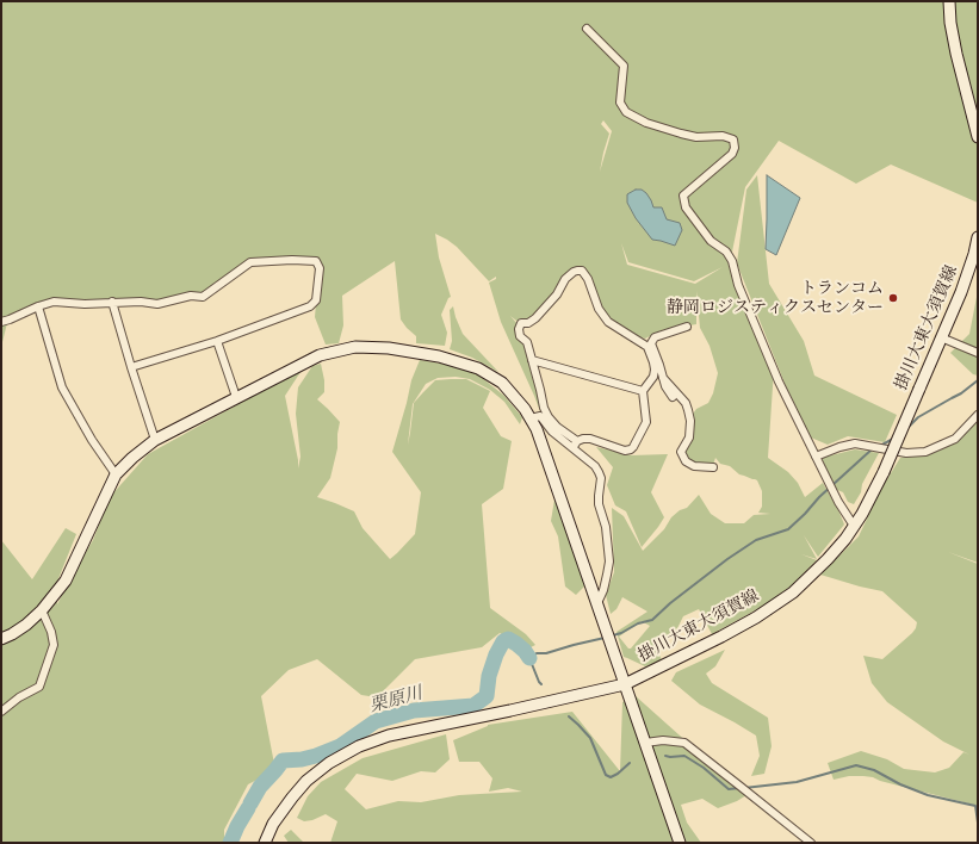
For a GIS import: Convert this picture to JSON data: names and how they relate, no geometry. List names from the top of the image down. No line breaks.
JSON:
{"streets":{"main road":["掛川大東大須賀線"]},"water":["栗原川"],"places":["トランコム 静岡ロジスティクスセンター"]}
